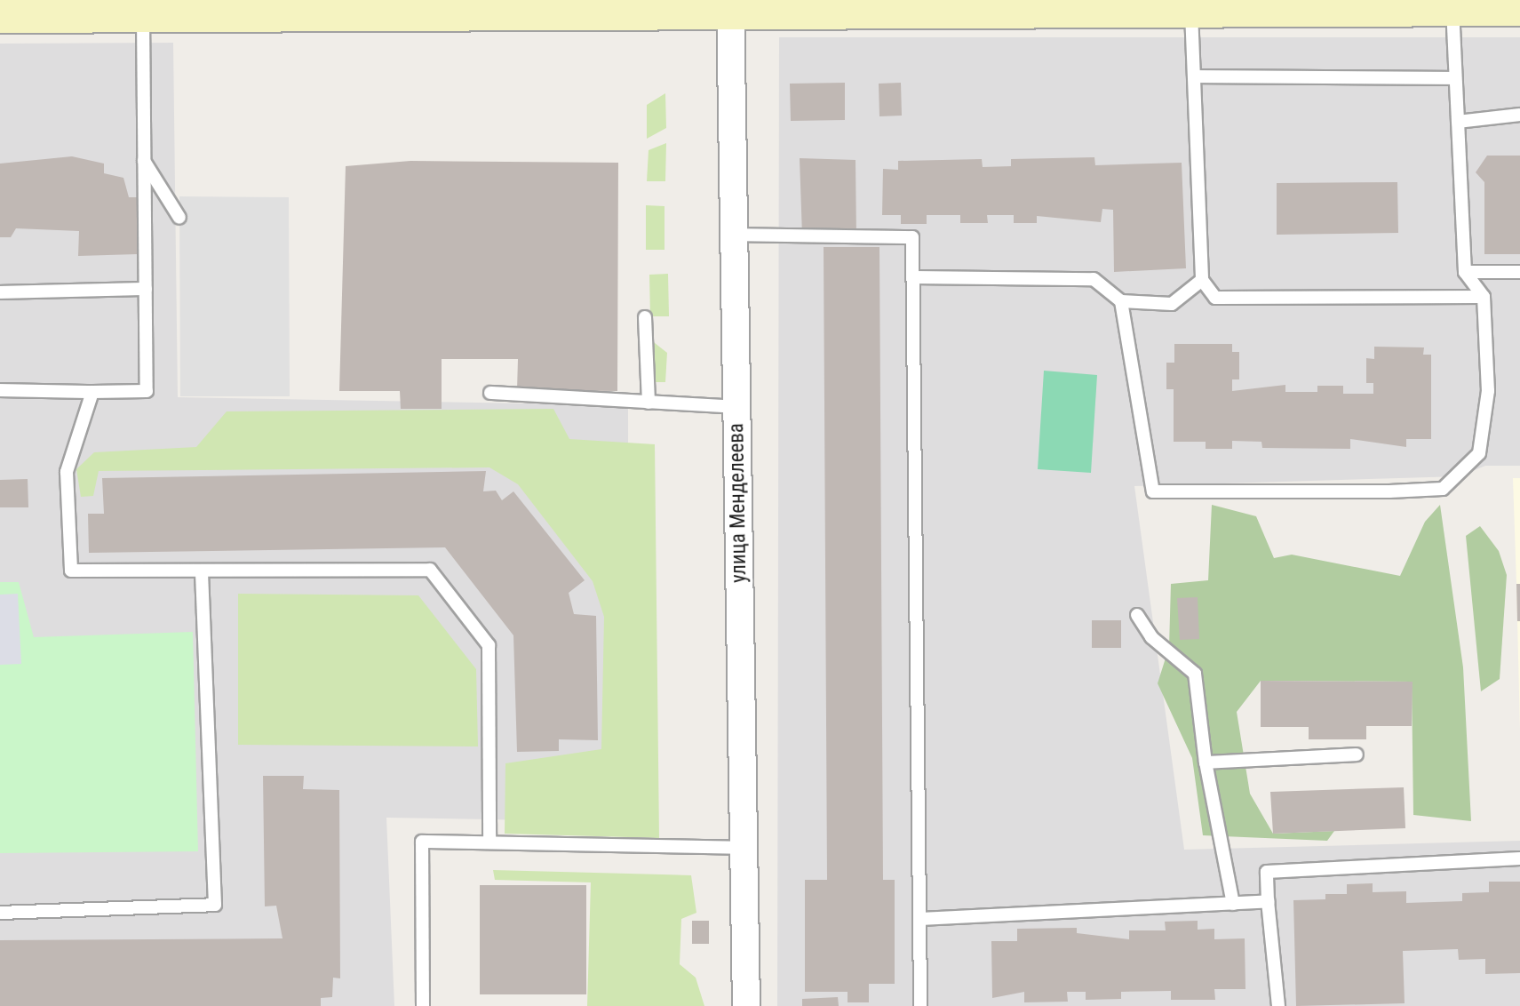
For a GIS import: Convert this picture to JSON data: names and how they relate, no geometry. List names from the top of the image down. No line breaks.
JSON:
{"streets":{"street":["улица Менделеева"]}}
